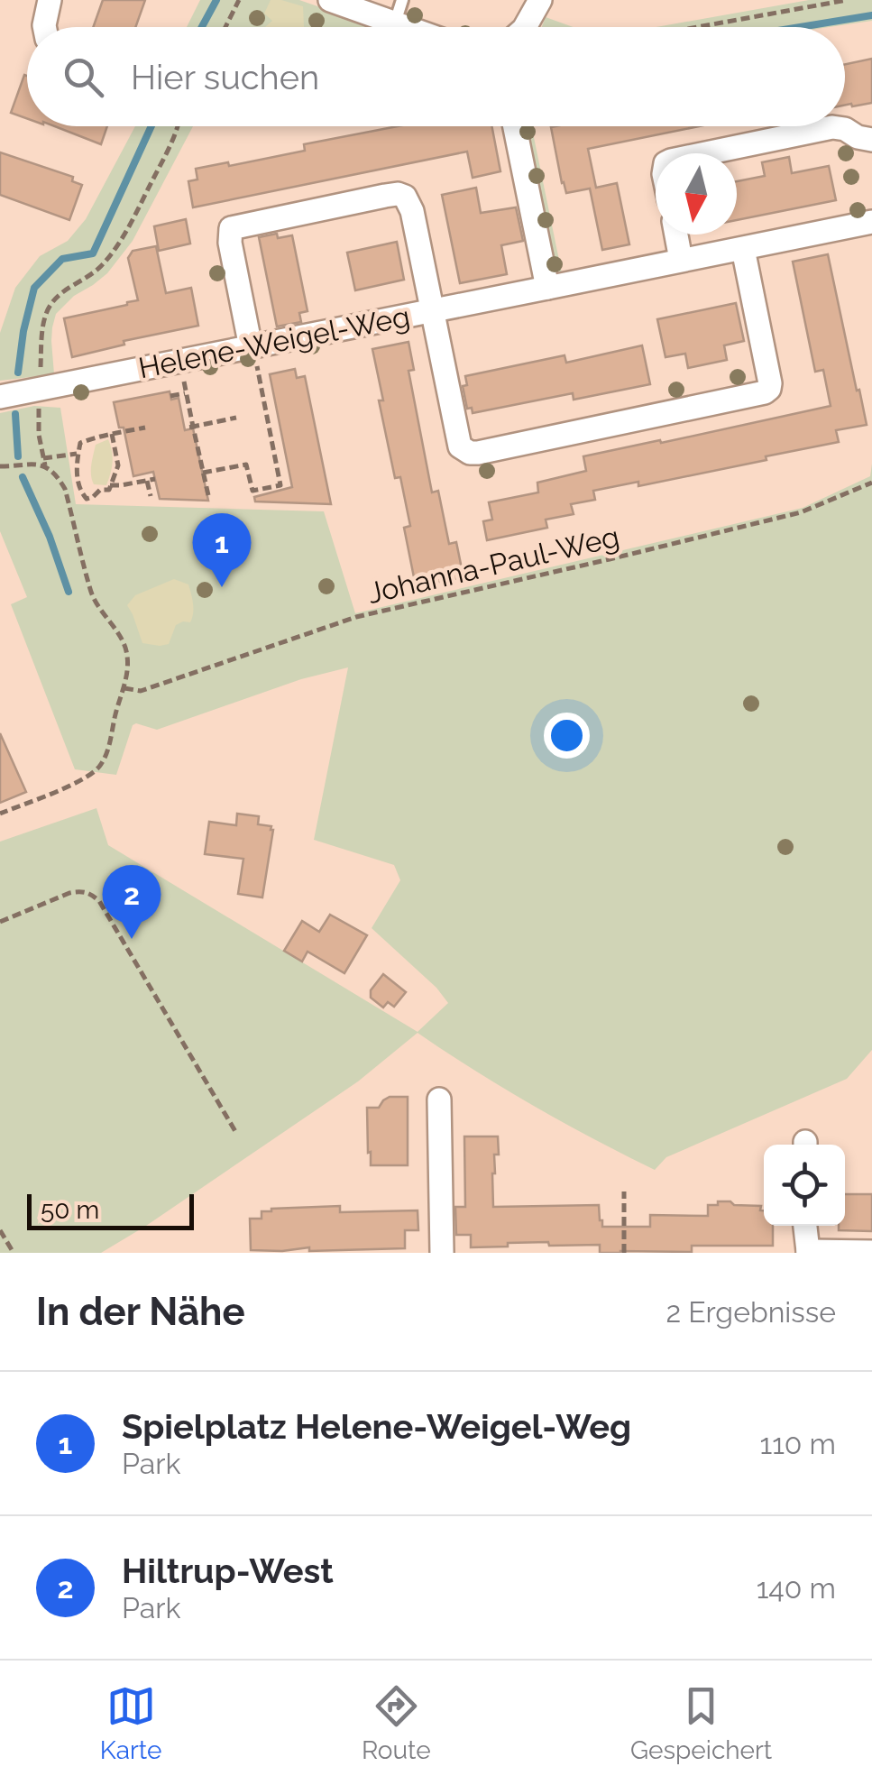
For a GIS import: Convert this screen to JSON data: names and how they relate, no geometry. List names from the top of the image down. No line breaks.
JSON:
{"streets":{"street":["Helene-Weigel-Weg"],"path":["Johanna-Paul-Weg"]},"scale_bar":"50 m","north":"bottom","page":{"search":"Hier suchen","pins":["1","2"],"scale":"50 m","heading":["In der Nähe","2 Ergebnisse"],"list":[{"mark":"1","name":"Spielplatz Helene-Weigel-Weg","note":"Park","value":"110 m"},{"mark":"2","name":"Hiltrup-West","note":"Park","value":"140 m"}],"nav":["Karte","Route","Gespeichert"]}}
